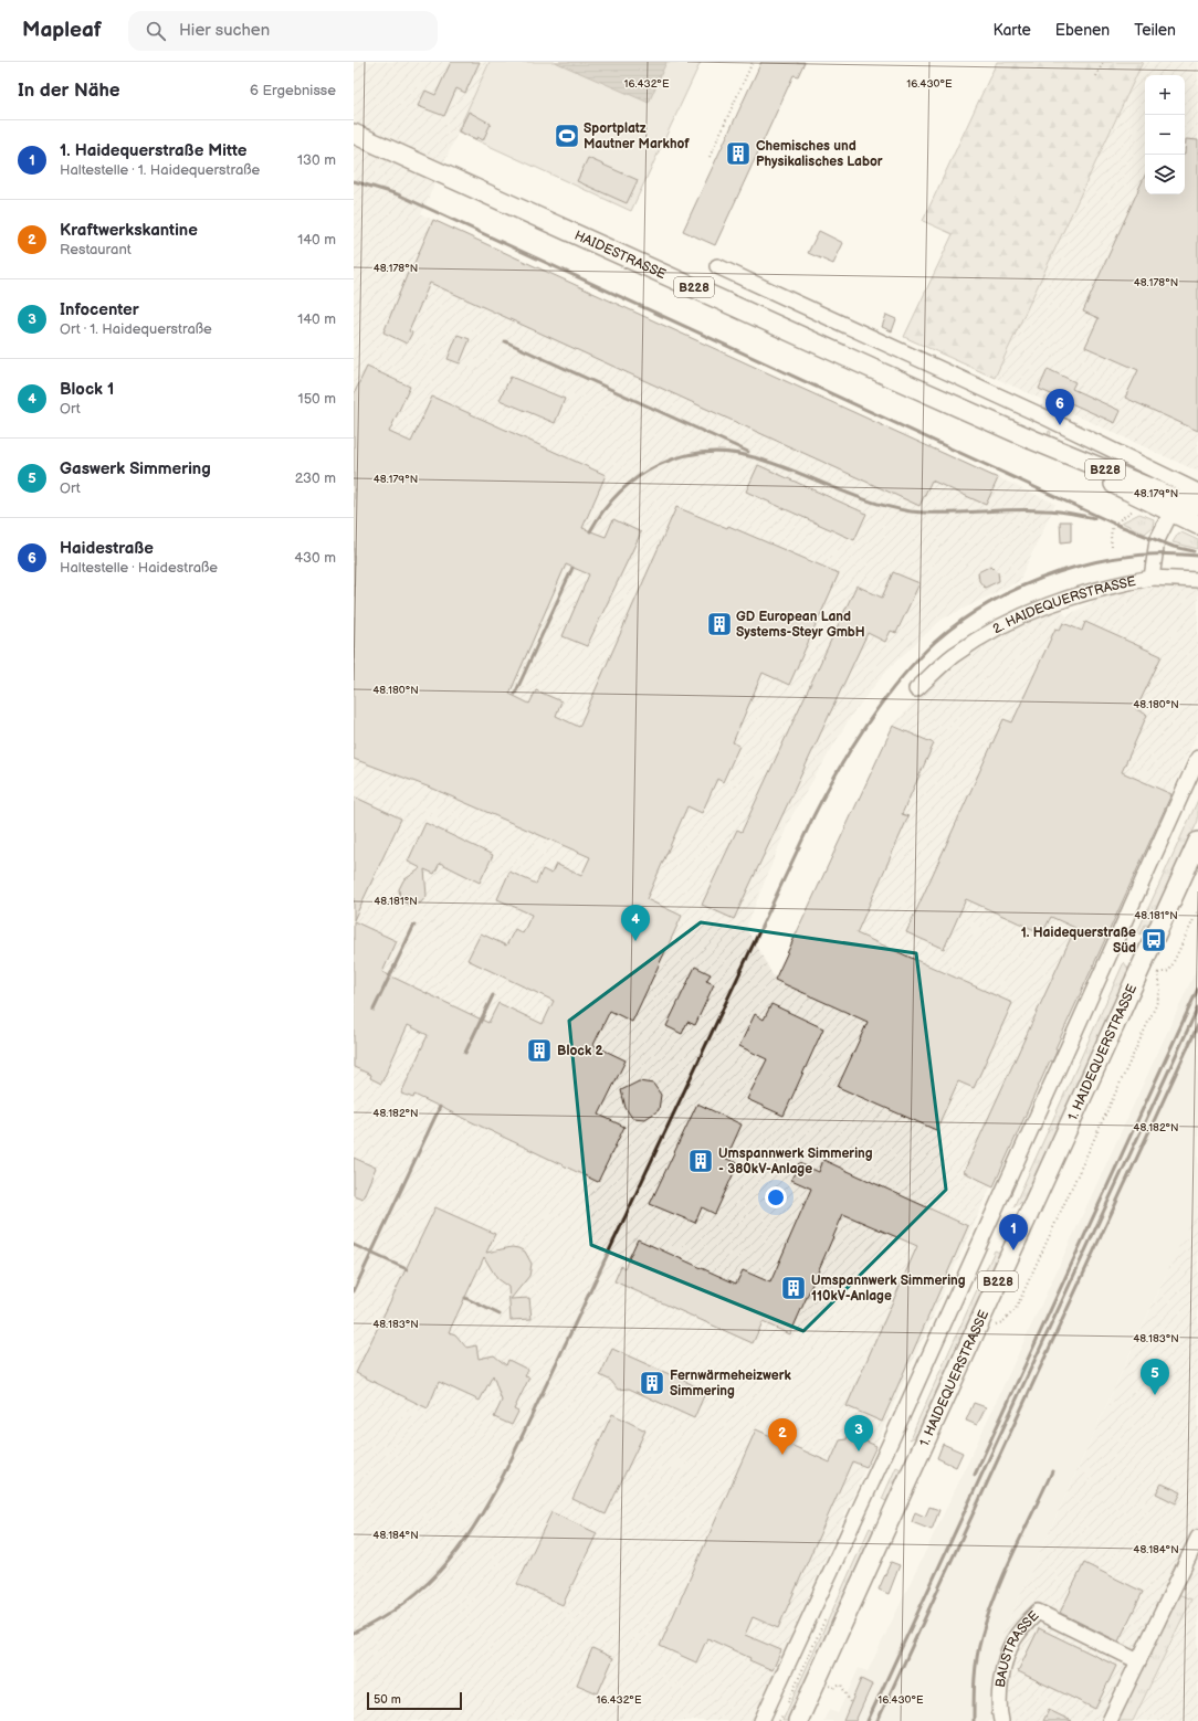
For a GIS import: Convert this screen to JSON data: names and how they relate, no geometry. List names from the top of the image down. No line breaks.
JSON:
{"streets":{"main road":["HAIDESTRASSE","B228","1. HAIDEQUERSTRASSE"],"lane":["2. HAIDEQUERSTRASSE","BAUSTRASSE"]},"crossings":[["HAIDESTRASSE","2. HAIDEQUERSTRASSE"]],"places":{"sports":["Sportplatz Mautner Markhof"],"building":["Chemisches und Physikalisches Labor","GD European Land Systems-Steyr GmbH","Block 2","Umspannwerk Simmering - 380kV-Anlage","Umspannwerk Simmering 110kV-Anlage","Fernwärmeheizwerk Simmering"],"bus stop":["1. Haidequerstraße Süd"]},"scale_bar":"50 m","page":{"header":"Mapleaf","search":"Hier suchen","nav":["Karte","Ebenen","Teilen"],"heading":["In der Nähe","6 Ergebnisse"],"map_buttons":["+","−"],"list":[{"mark":"1","name":"1. Haidequerstraße Mitte","note":"Haltestelle · 1. Haidequerstraße","value":"130 m"},{"mark":"2","name":"Kraftwerkskantine","note":"Restaurant","value":"140 m"},{"mark":"3","name":"Infocenter","note":"Ort · 1. Haidequerstraße","value":"140 m"},{"mark":"4","name":"Block 1","note":"Ort","value":"150 m"},{"mark":"5","name":"Gaswerk Simmering","note":"Ort","value":"230 m"},{"mark":"6","name":"Haidestraße","note":"Haltestelle · Haidestraße","value":"430 m"}],"pins":["6","4","1","5","3","2"],"scale":"50 m"},"coordinates":["16.432°E","16.430°E","48.178°N","48.179°N","48.180°N","48.181°N","48.182°N","48.183°N","48.184°N"]}
